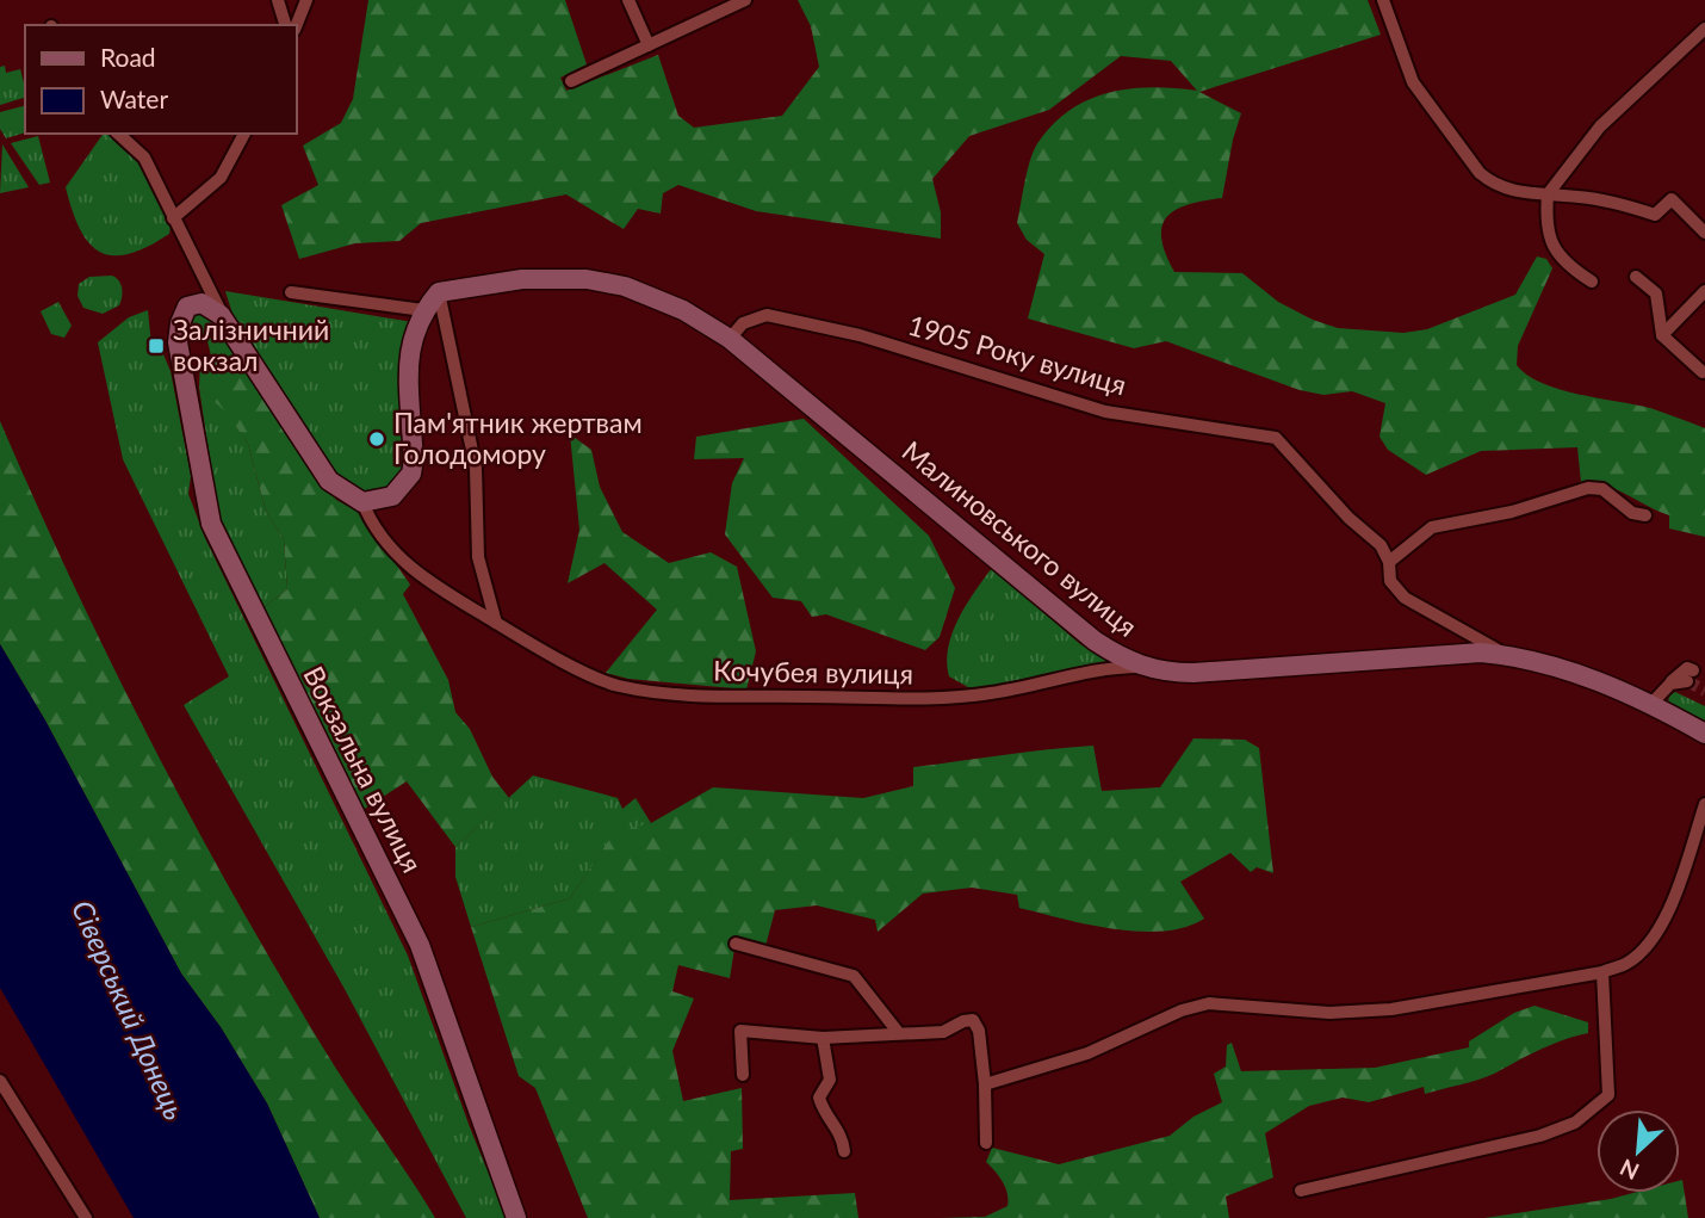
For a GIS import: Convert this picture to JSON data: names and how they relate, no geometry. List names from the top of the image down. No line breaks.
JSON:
{"streets":{"main road":["Малиновського вулиця","Вокзальна вулиця"],"street":["1905 Року вулиця","Кочубея вулиця"]},"crossings":[["1905 Року вулиця","Малиновського вулиця"],["Малиновського вулиця","Кочубея вулиця"]],"water":["Сіверський Донець"],"places":{"transit":["Залізничний вокзал"],"other":["Пам'ятник жертвам Голодомору"]},"legend":["Road","Water"],"north":"bottom left"}
